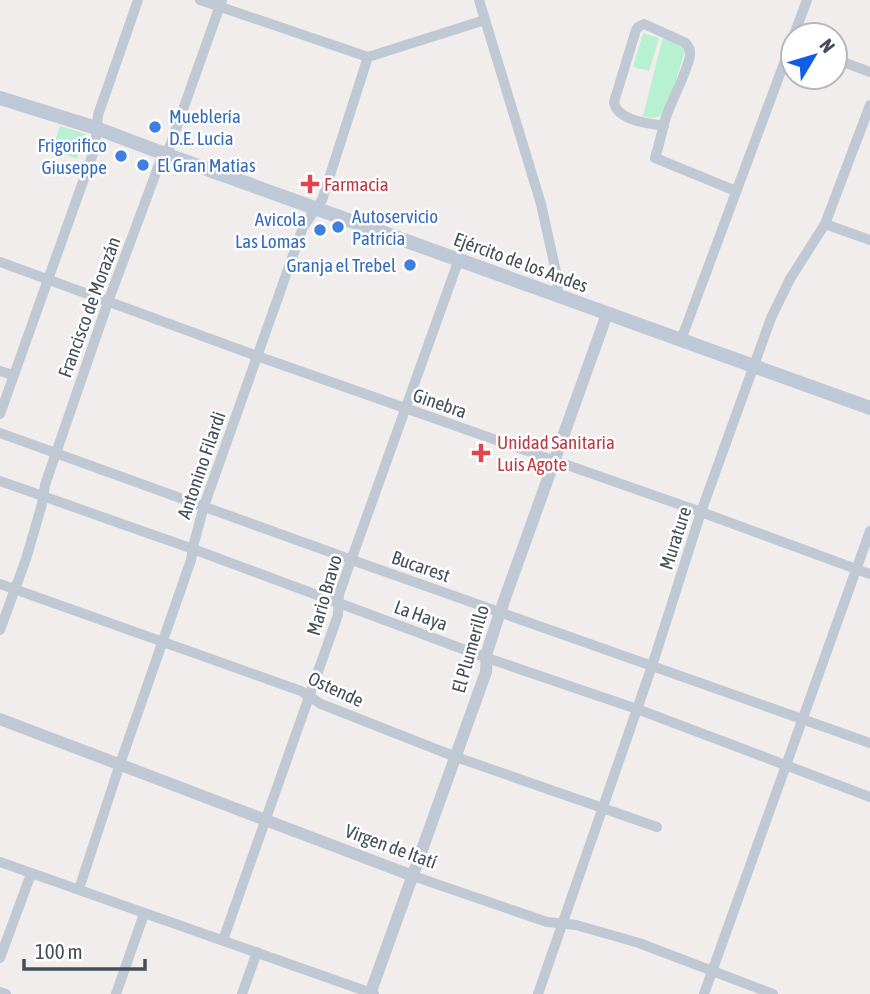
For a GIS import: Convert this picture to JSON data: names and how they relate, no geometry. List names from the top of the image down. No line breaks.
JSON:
{"streets":{"main road":["Ejército de los Andes"],"street":["Francisco de Morazán","Ginebra","Antonino Filardi","Murature","Bucarest","Mario Bravo","La Haya","El Plumerillo","Ostende","Virgen de Itatí"]},"crossings":[["Ejército de los Andes","Francisco de Morazán"],["Ejército de los Andes","Antonino Filardi"],["Ejército de los Andes","Murature"],["Ejército de los Andes","Mario Bravo"],["Ejército de los Andes","El Plumerillo"],["Francisco de Morazán","Ginebra"],["Francisco de Morazán","Bucarest"],["Francisco de Morazán","La Haya"],["Francisco de Morazán","Ostende"],["Ginebra","Antonino Filardi"],["Ginebra","Murature"],["Ginebra","Mario Bravo"],["Ginebra","El Plumerillo"],["Antonino Filardi","Bucarest"],["Antonino Filardi","La Haya"],["Antonino Filardi","Ostende"],["Antonino Filardi","Virgen de Itatí"],["Murature","Bucarest"],["Murature","La Haya"],["Murature","Ostende"],["Murature","Virgen de Itatí"],["Bucarest","Mario Bravo"],["Bucarest","El Plumerillo"],["Mario Bravo","La Haya"],["Mario Bravo","Ostende"],["Mario Bravo","Virgen de Itatí"],["La Haya","El Plumerillo"],["El Plumerillo","Ostende"],["El Plumerillo","Virgen de Itatí"]],"places":{"other":["Mueblería D.E. Lucia","Frigorifico Giuseppe","El Gran Matias","Autoservicio Patricia","Avicola Las Lomas","Granja el Trebel"],"health":["Farmacia","Unidad Sanitaria Luis Agote"]},"scale_bar":"100 m","north":"top right"}
